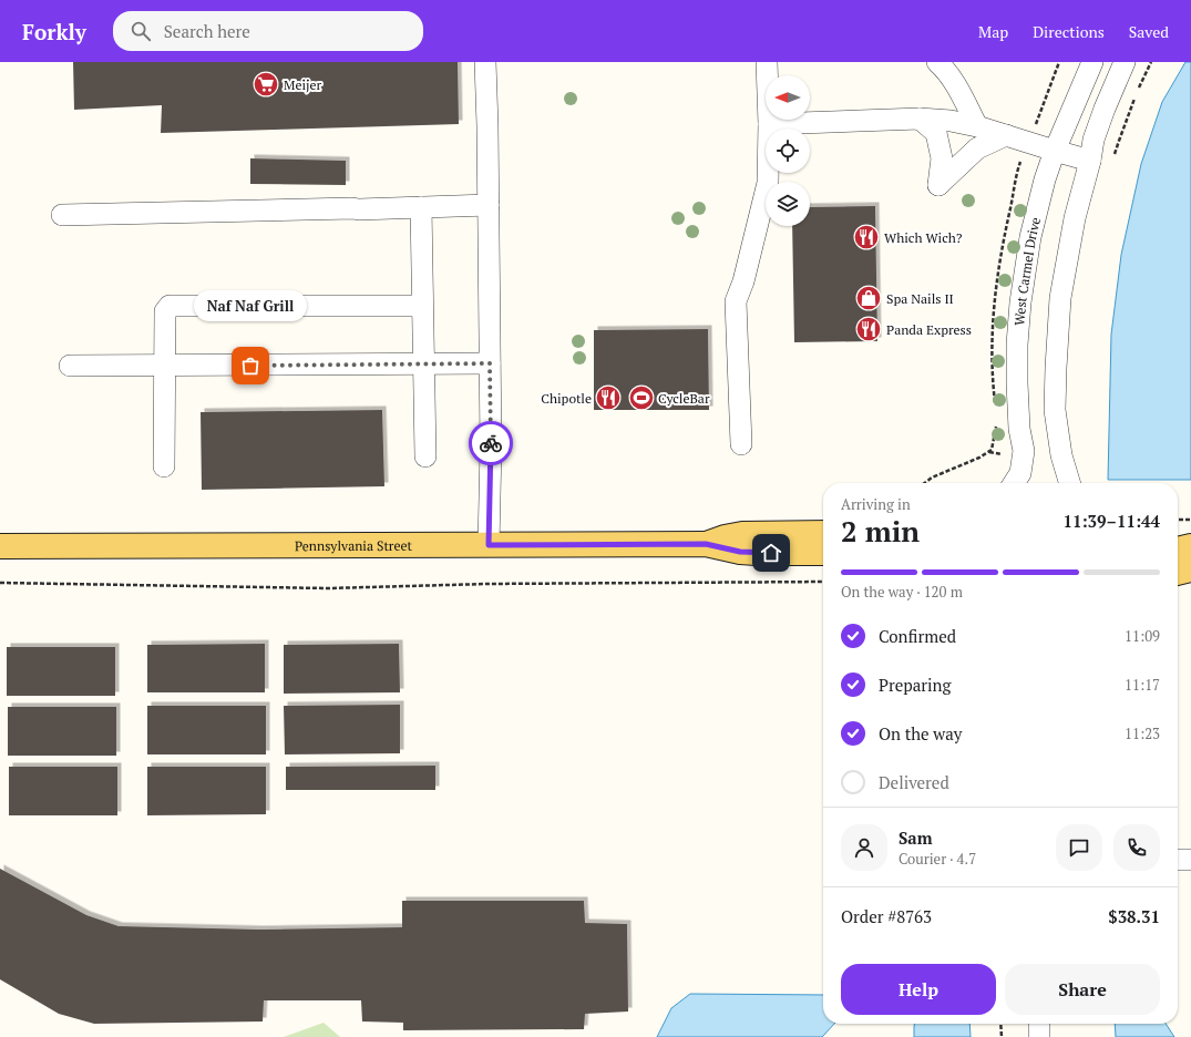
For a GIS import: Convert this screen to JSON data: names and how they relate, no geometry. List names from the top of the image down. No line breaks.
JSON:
{"streets":{"main road":["Pennsylvania Street"],"street":["West Carmel Drive"]},"places":{"supermarket":["Meijer"],"restaurant":["Which Wich?","Panda Express","Chipotle"],"shop":["Spa Nails II"],"other":["Naf Naf Grill"],"sports":["CycleBar"]},"north":"left","page":{"header":"Forkly","search":"Search here","nav":["Map","Directions","Saved"],"bubble":"Naf Naf Grill","heading":["2 min","Arriving in","11:39–11:44"],"panel":["Sam","Courier · 4.7","Order #8763","$38.31"],"bar":"On the way · 120 m","list":[["Confirmed","11:09"],["Preparing","11:17"],["On the way","11:23"],"Delivered"],"buttons":["Help","Share"]}}
